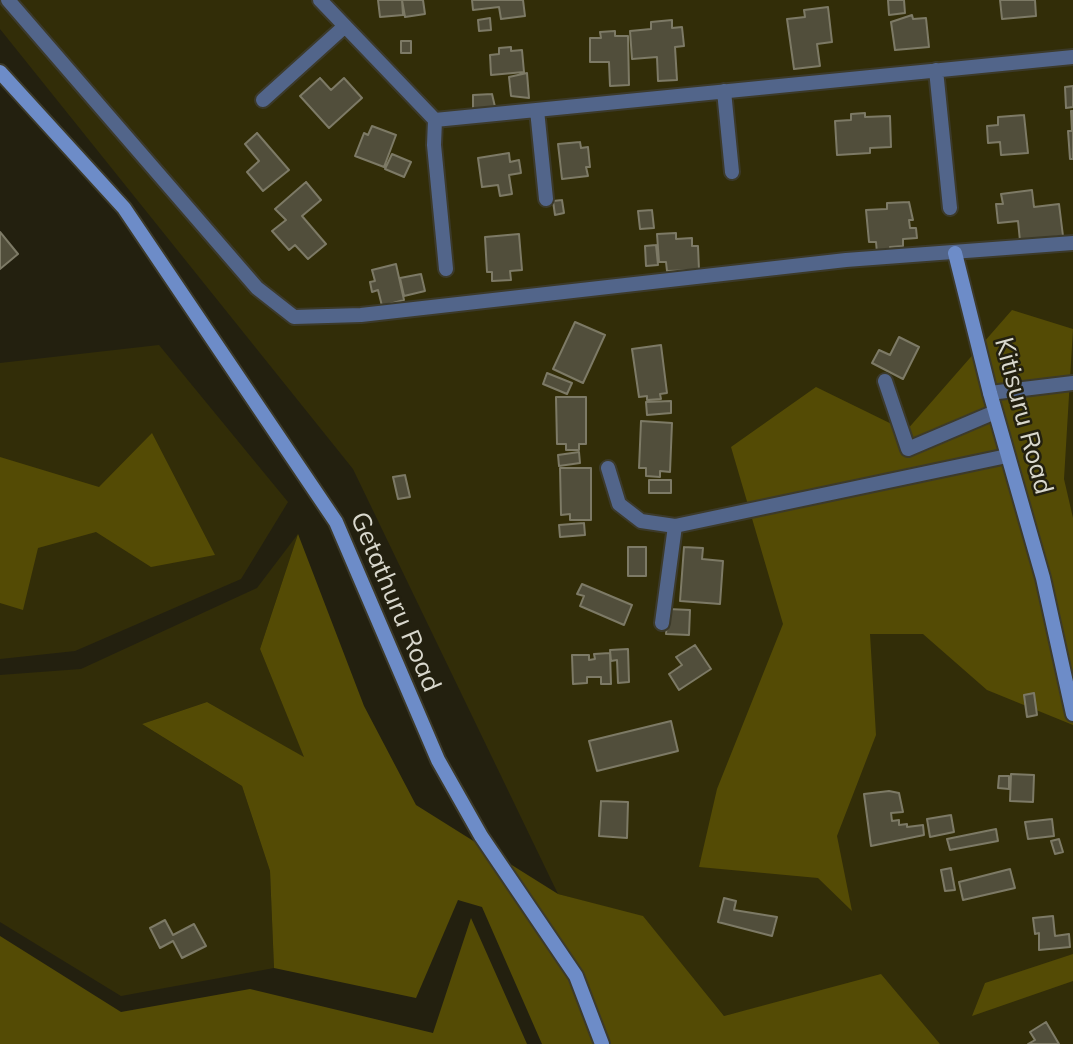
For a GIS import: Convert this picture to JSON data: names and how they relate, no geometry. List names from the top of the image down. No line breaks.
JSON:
{"streets":{"main road":["Kitisuru Road","Getathuru Road"]}}
